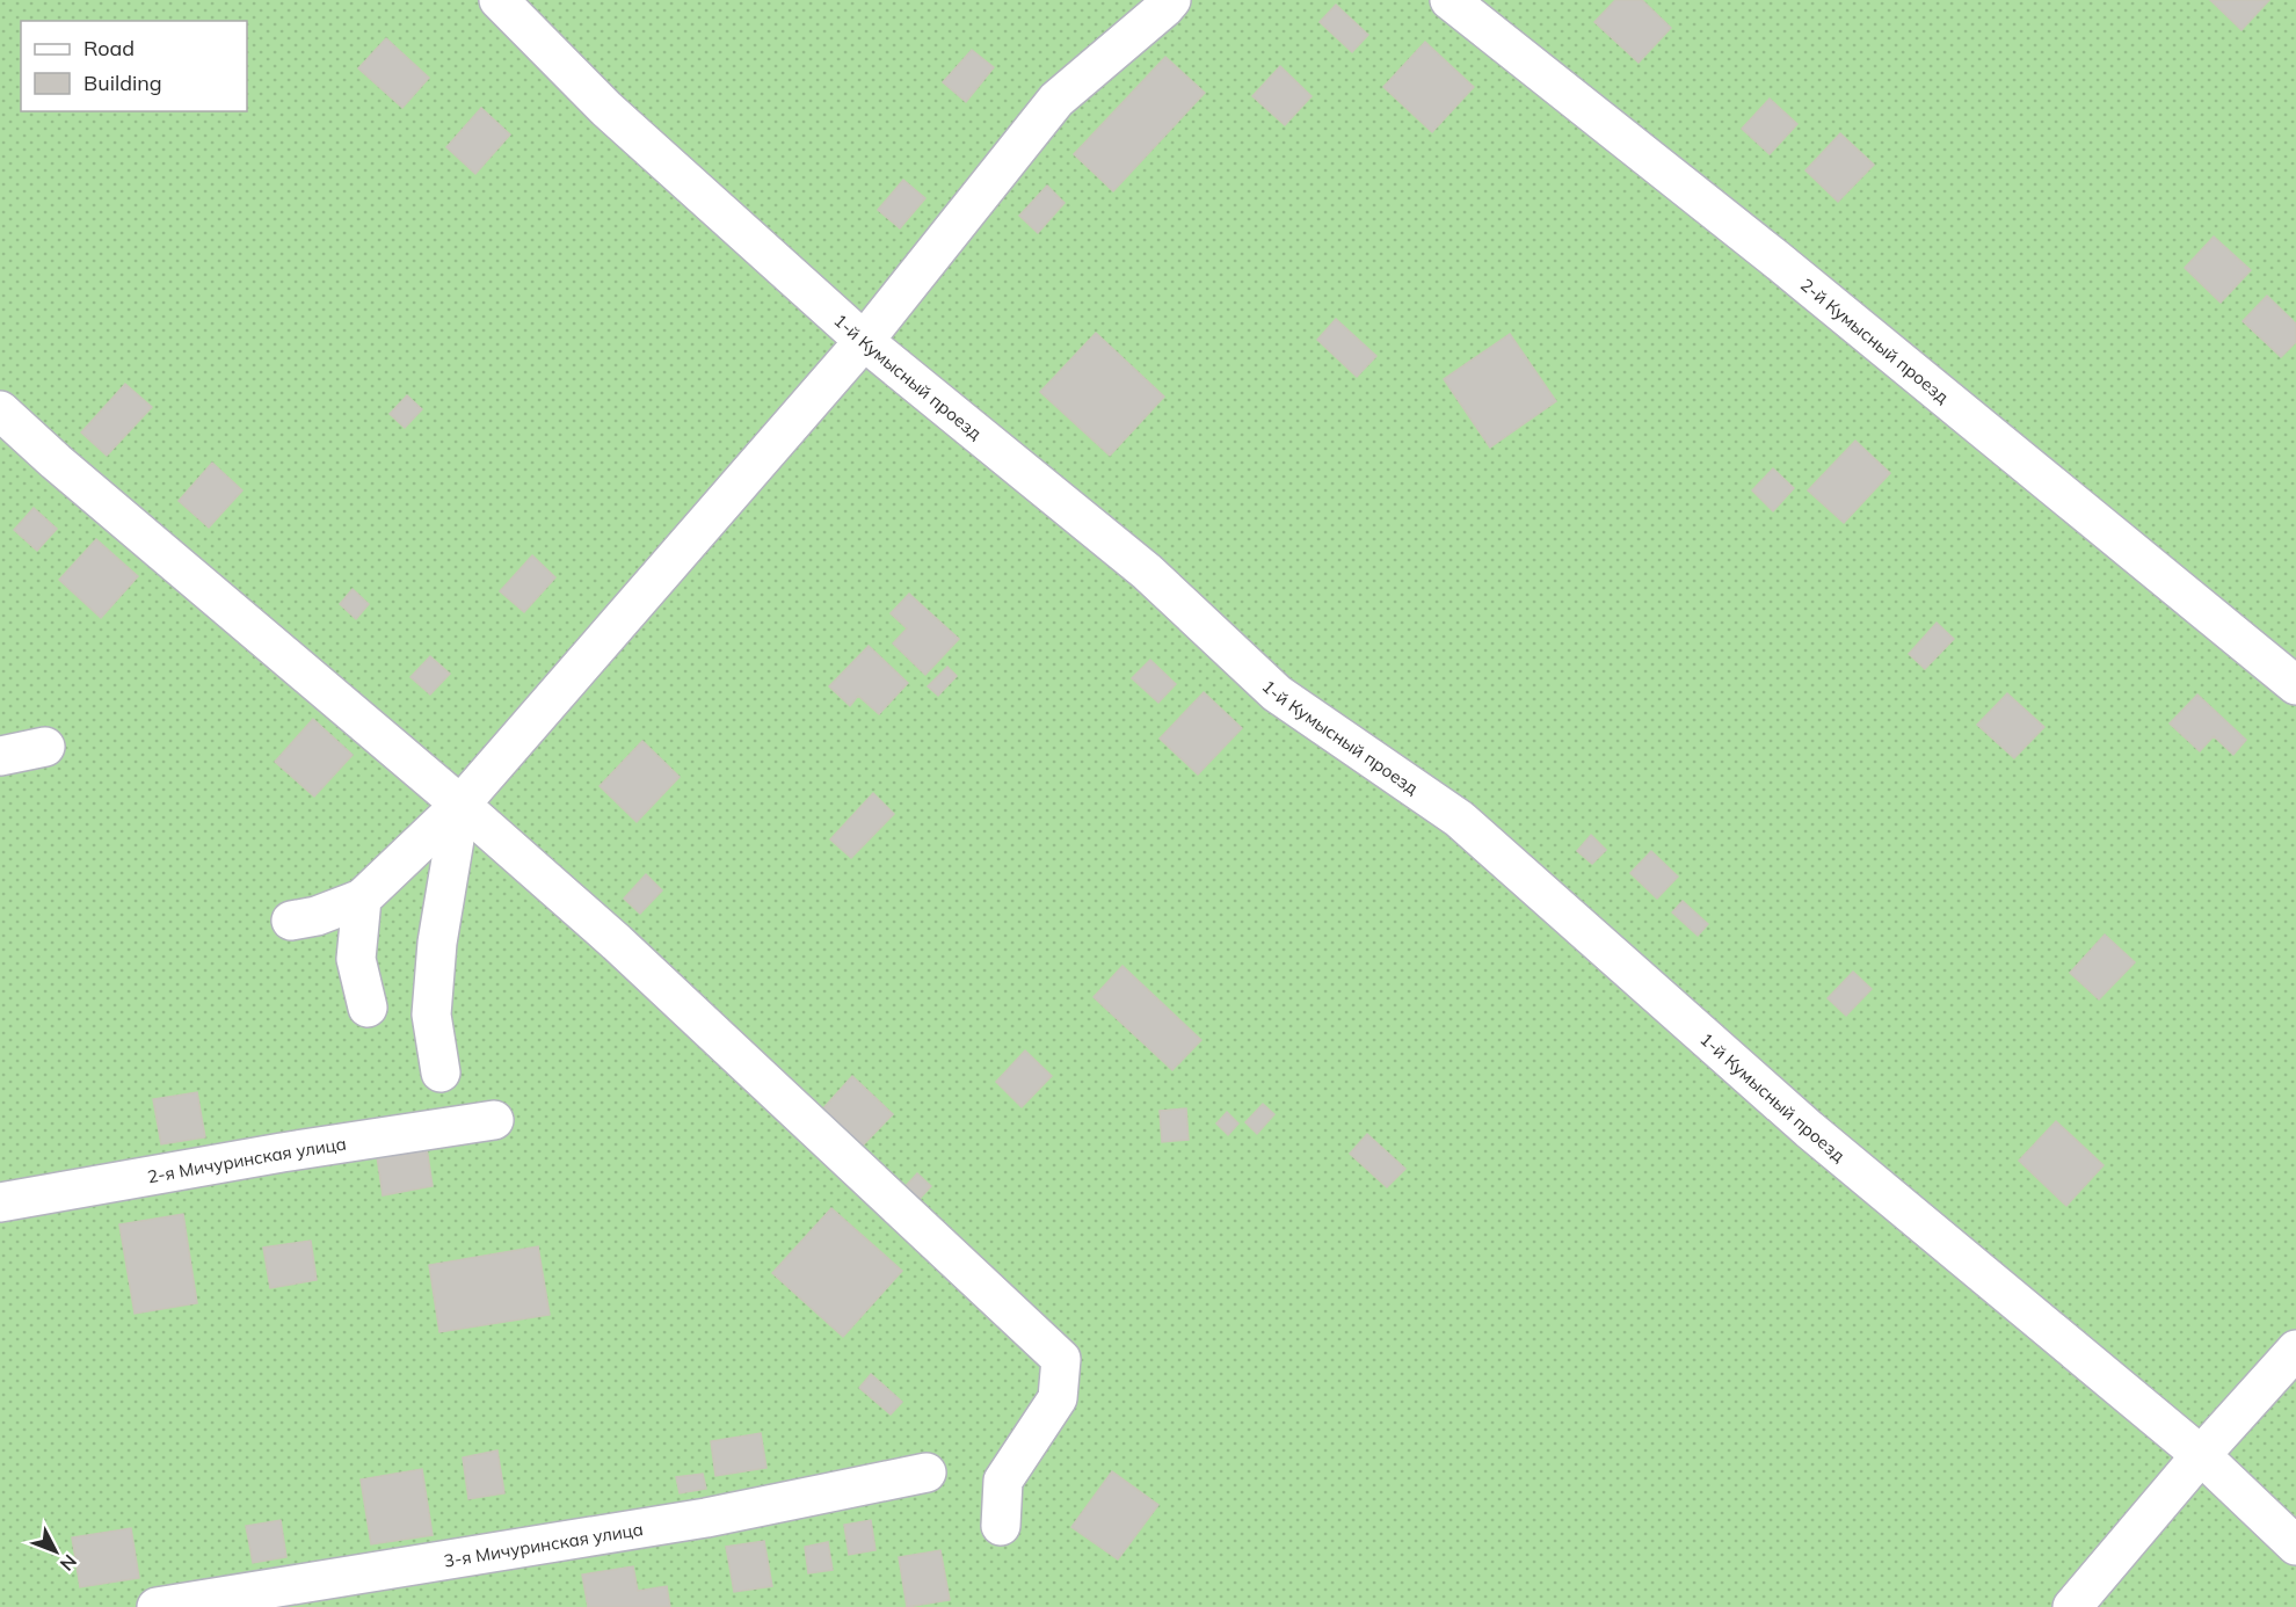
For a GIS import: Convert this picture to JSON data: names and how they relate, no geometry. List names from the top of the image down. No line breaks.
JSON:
{"streets":{"lane":["2-й Кумысный проезд","1-й Кумысный проезд","2-я Мичуринская улица","3-я Мичуринская улица"]},"legend":["Road","Building"],"north":"bottom right"}
